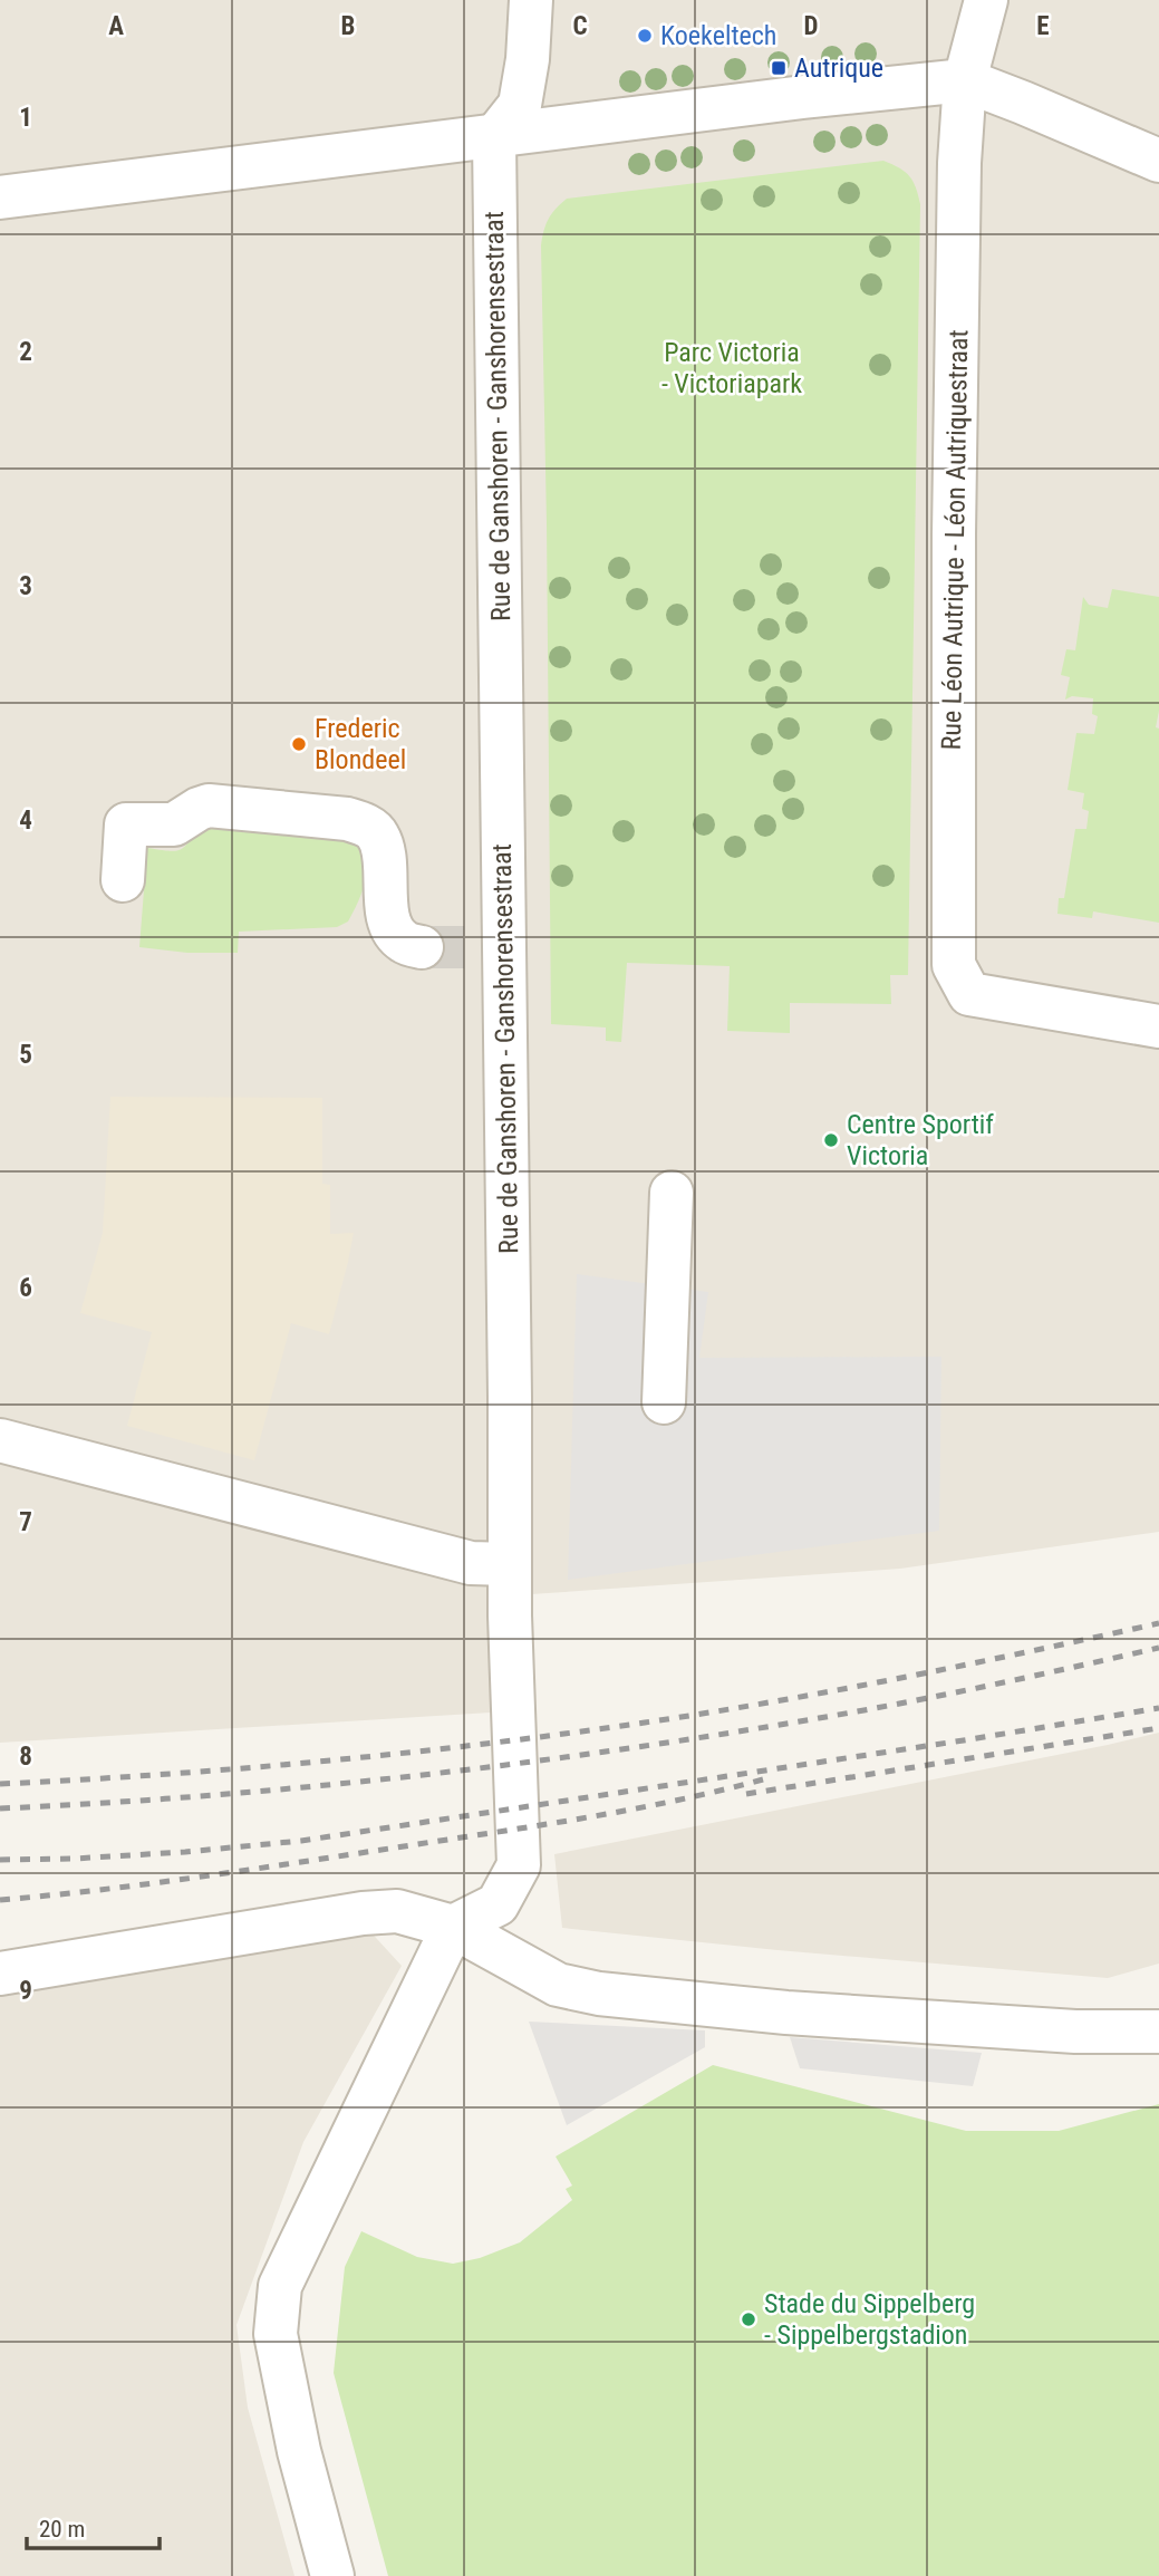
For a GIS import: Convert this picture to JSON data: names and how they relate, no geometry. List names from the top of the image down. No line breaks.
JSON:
{"streets":{"street":["Rue de Ganshoren - Ganshorensestraat","Rue Léon Autrique - Léon Autriquestraat"]},"parks":["Parc Victoria - Victoriapark"],"places":{"other":["Koekeltech","Frederic Blondeel","Centre Sportif Victoria","Stade du Sippelberg - Sippelbergstadion"],"transit":["Autrique"]},"scale_bar":"20 m","grid":{"columns":["A","B","C","D","E"],"rows":["1","2","3","4","5","6","7","8","9"]}}
